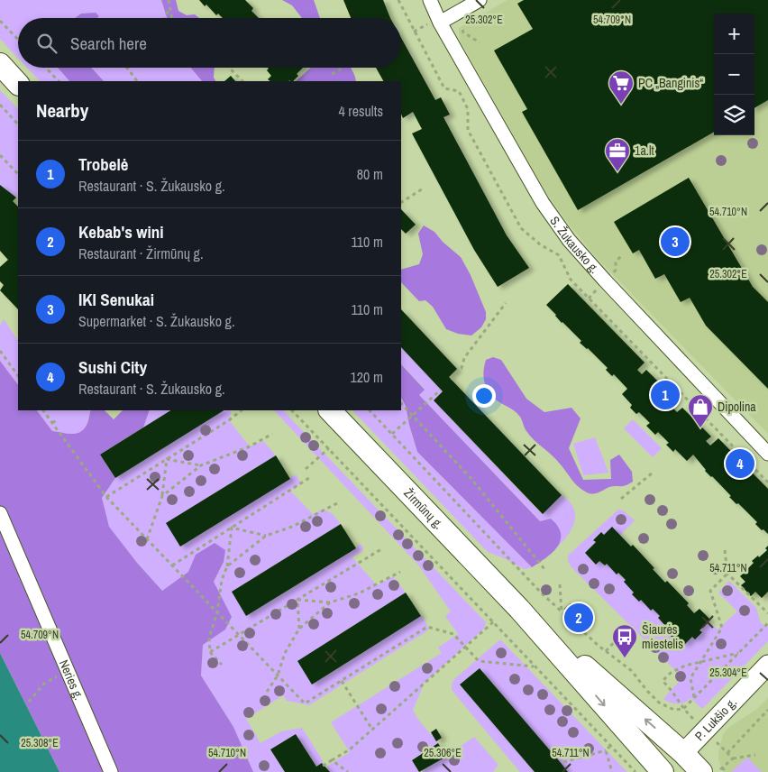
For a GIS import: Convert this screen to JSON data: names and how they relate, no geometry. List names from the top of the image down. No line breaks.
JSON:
{"streets":{"main road":["Žirmūnų g."],"street":["S. Žukausko g.","Neries g.","P. Lukšio g."]},"crossings":[["Žirmūnų g.","P. Lukšio g."]],"places":{"supermarket":["PC „Banginis“"],"office":["1a.lt"],"shop":["Dipolina"],"bus stop":["Šiaurės miestelis"]},"page":{"map_buttons":["+","−"],"search":"Search here","heading":["Nearby","4 results"],"list":[{"mark":"1","name":"Trobelė","note":"Restaurant · S. Žukausko g.","value":"80 m"},{"mark":"2","name":"Kebab's wini","note":"Restaurant · Žirmūnų g.","value":"110 m"},{"mark":"3","name":"IKI Senukai","note":"Supermarket · S. Žukausko g.","value":"110 m"},{"mark":"4","name":"Sushi City","note":"Restaurant · S. Žukausko g.","value":"120 m"}],"pins":["3","1","4","2"]},"coordinates":["25.302°E","54.709°N","54.710°N","54.711°N","25.304°E","25.308°E","25.306°E"]}
